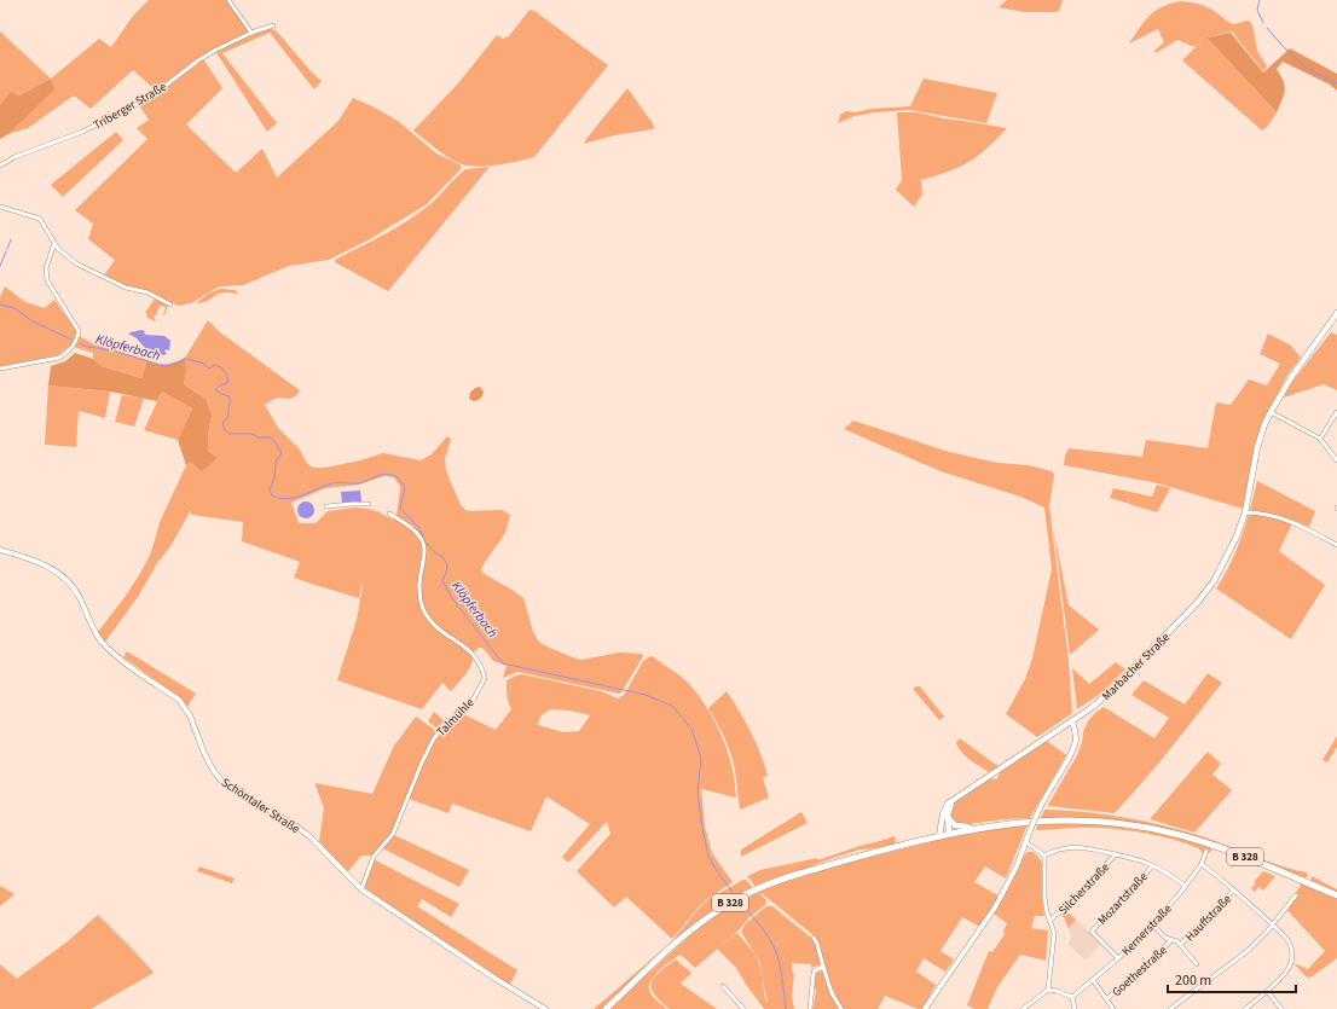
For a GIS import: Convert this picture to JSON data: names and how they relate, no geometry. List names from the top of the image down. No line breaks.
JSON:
{"streets":{"main road":["Marbacher Straße","B 328"],"street":["Triberger Straße","Talmühle","Schöntaler Straße","Silcherstraße","Mozartstraße","Hauffstraße","Kernerstraße","Goethestraße"]},"crossings":[["Talmühle","Schöntaler Straße"],["Mozartstraße","Kernerstraße"]],"water":["Klöpferbach"],"scale_bar":"200 m"}
